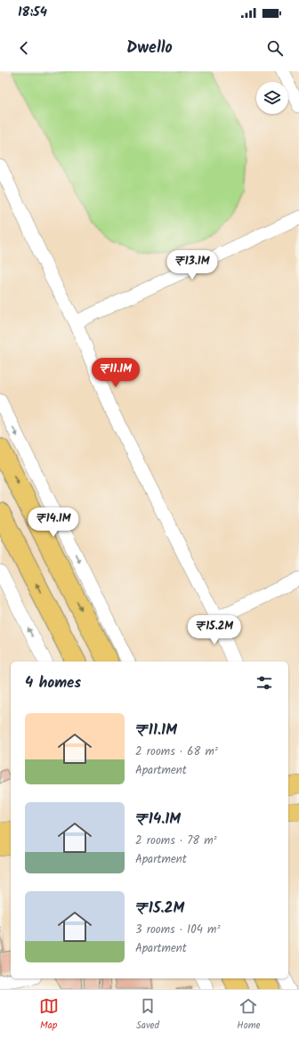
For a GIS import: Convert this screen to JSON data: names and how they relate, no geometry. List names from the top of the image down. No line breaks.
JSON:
{"page":{"status":"18:54","header":"Dwello","price":["₹13.1M","₹11.1M","₹14.1M","₹15.2M"],"heading":"4 homes","list":[{"name":"₹11.1M","note":"2 rooms · 68 m² · Apartment"},{"name":"₹14.1M","note":"2 rooms · 78 m² · Apartment"},{"name":"₹15.2M","note":"3 rooms · 104 m² · Apartment"}],"tabs":["Map","Saved","Home"]}}
